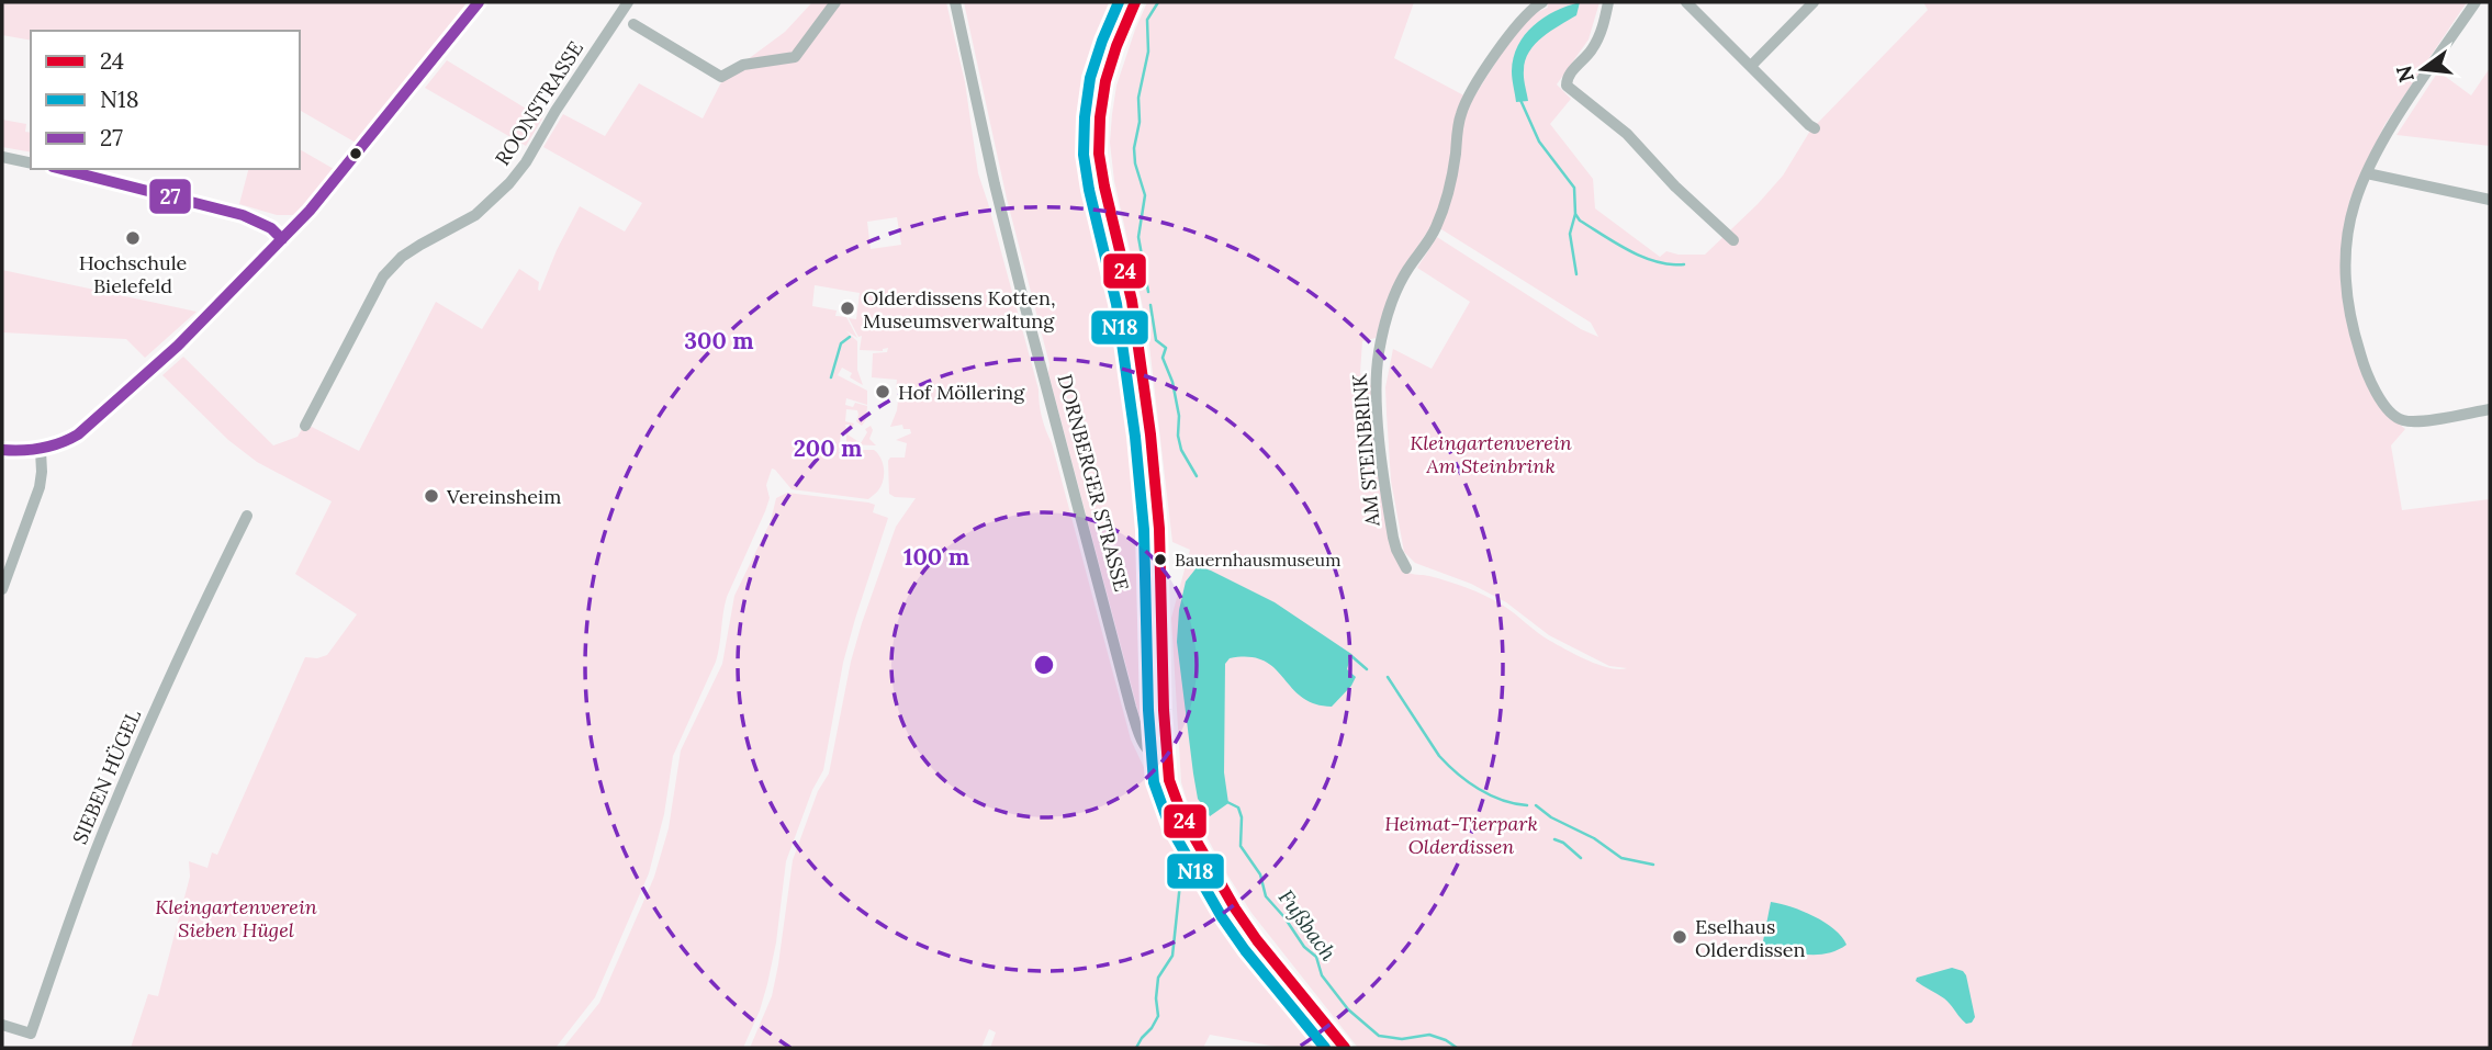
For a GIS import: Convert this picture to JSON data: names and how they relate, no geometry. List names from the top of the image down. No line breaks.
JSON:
{"streets":{"street":["ROONSTRASSE","AM STEINBRINK","DORNBERGER STRASSE","SIEBEN HÜGEL"]},"water":["Fußbach"],"parks":["Kleingartenverein Am Steinbrink","Heimat-Tierpark Olderdissen","Kleingartenverein Sieben Hügel"],"places":["Hochschule Bielefeld","Olderdissens Kotten, Museumsverwaltung","Hof Möllering","Vereinsheim","Bauernhausmuseum","Eselhaus Olderdissen"],"lines":["transit line 24","transit line N18","transit line 27"],"legend":["24","N18","27"],"north":"left","rings":["300 m","200 m","100 m"]}
